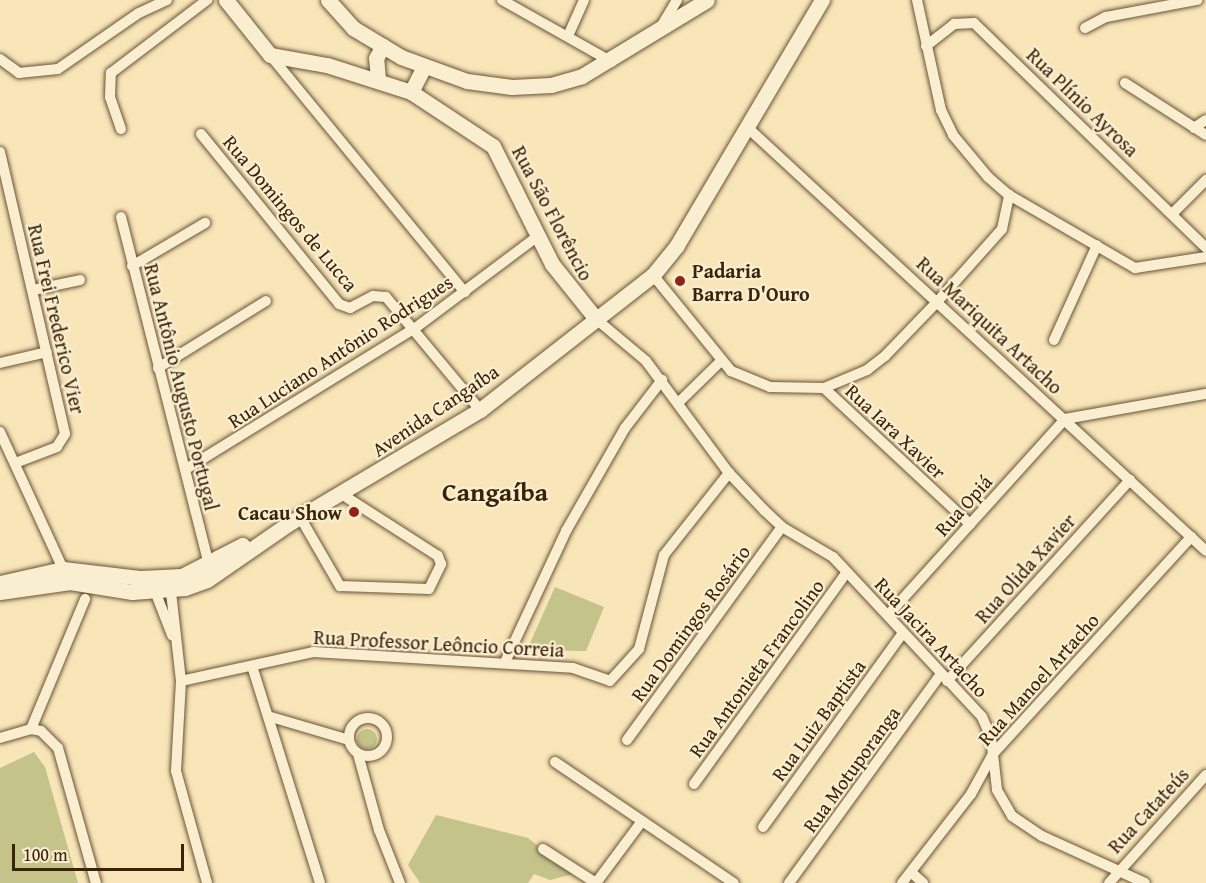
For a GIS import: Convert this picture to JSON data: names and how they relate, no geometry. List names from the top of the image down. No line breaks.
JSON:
{"streets":{"main road":["Rua São Florêncio","Avenida Cangaíba"],"street":["Rua Plínio Ayrosa","Rua Domingos de Lucca","Rua Frei Frederico Vier","Rua Mariquita Artacho","Rua Luciano Antônio Rodrigues","Rua Antônio Augusto Portugal","Rua Iara Xavier","Rua Opiá","Rua Olida Xavier","Rua Domingos Rosário","Rua Jacira Artacho","Rua Professor Leôncio Correia","Rua Antonieta Francolino","Rua Manoel Artacho","Rua Luiz Baptista","Rua Motuporanga","Rua Catateús"]},"crossings":[["Rua Domingos de Lucca","Rua Luciano Antônio Rodrigues"],["Rua Domingos de Lucca","Avenida Cangaíba"],["Rua São Florêncio","Rua Luciano Antônio Rodrigues"],["Rua São Florêncio","Avenida Cangaíba"],["Rua São Florêncio","Rua Jacira Artacho"],["Rua Mariquita Artacho","Rua Opiá"],["Rua Mariquita Artacho","Rua Olida Xavier"],["Rua Mariquita Artacho","Rua Manoel Artacho"],["Rua Luciano Antônio Rodrigues","Rua Antônio Augusto Portugal"],["Rua Antônio Augusto Portugal","Avenida Cangaíba"],["Avenida Cangaíba","Rua Jacira Artacho"],["Rua Iara Xavier","Rua Opiá"],["Rua Opiá","Rua Jacira Artacho"],["Rua Olida Xavier","Rua Jacira Artacho"],["Rua Olida Xavier","Rua Motuporanga"],["Rua Domingos Rosário","Rua Jacira Artacho"],["Rua Jacira Artacho","Rua Professor Leôncio Correia"],["Rua Jacira Artacho","Rua Antonieta Francolino"],["Rua Jacira Artacho","Rua Manoel Artacho"],["Rua Jacira Artacho","Rua Luiz Baptista"],["Rua Jacira Artacho","Rua Motuporanga"],["Rua Jacira Artacho","Rua Catateús"]],"districts":["Cangaíba"],"places":["Padaria Barra D'Ouro","Cacau Show"],"scale_bar":"100 m"}
